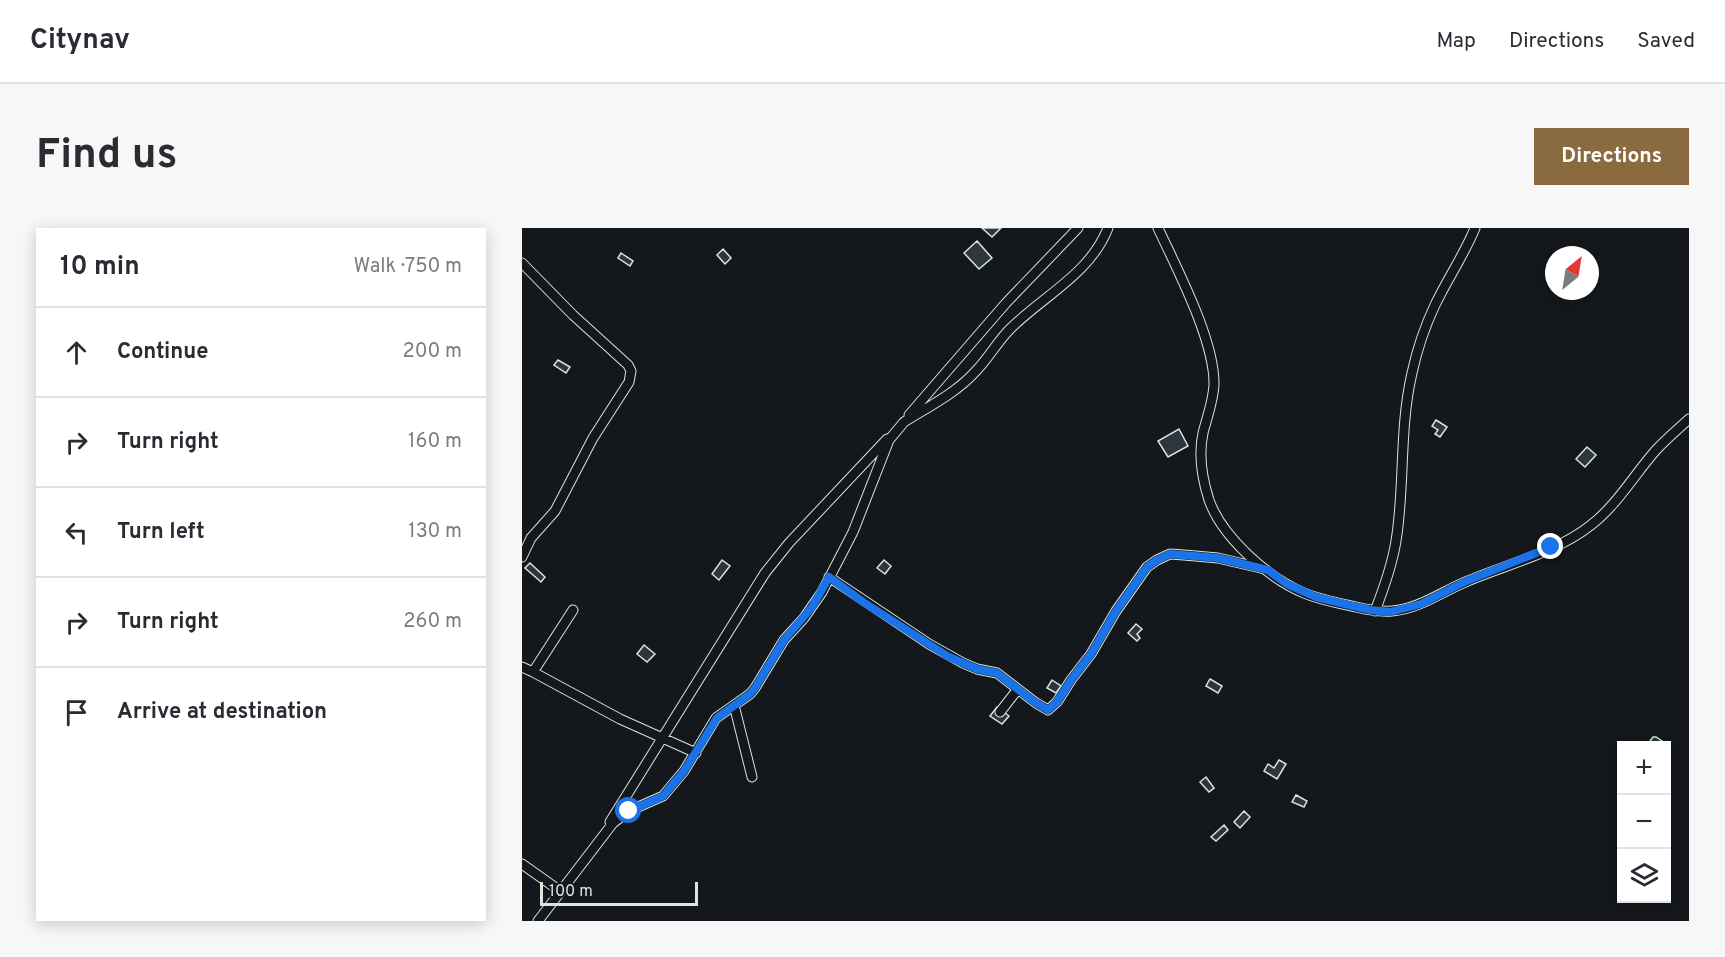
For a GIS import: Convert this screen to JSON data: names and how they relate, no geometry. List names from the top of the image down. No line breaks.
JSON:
{"scale_bar":"100 m","north":"top right","page":{"header":"Citynav","nav":["Map","Directions","Saved"],"buttons":"Directions","title":"Find us","heading":["10 min","Walk · 750 m"],"list":[["Continue","200 m"],["Turn right","160 m"],["Turn left","130 m"],["Turn right","260 m"],"Arrive at destination"],"map_buttons":["+","−"],"scale":"100 m"}}
